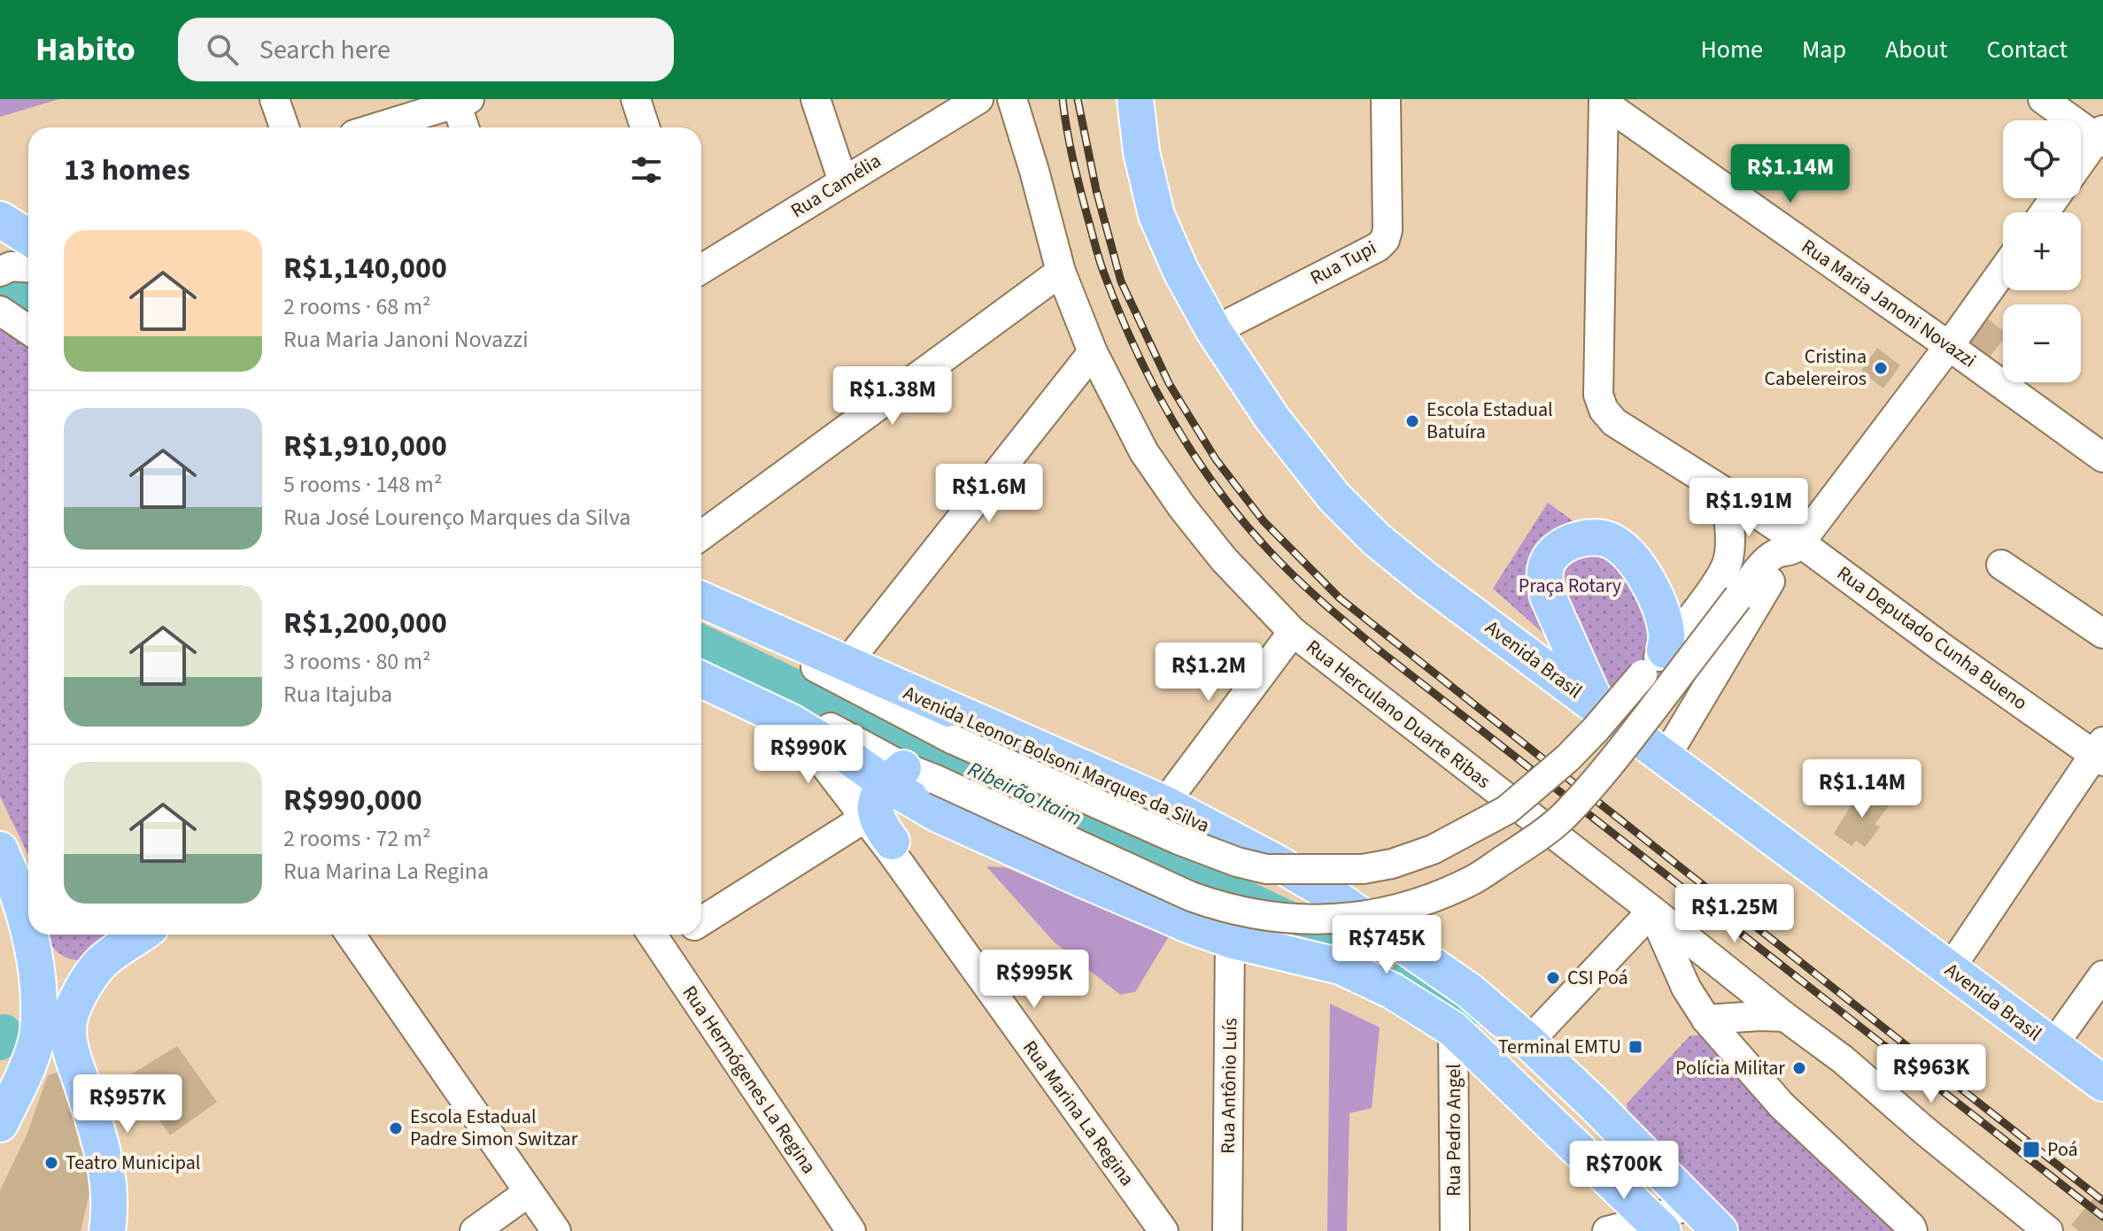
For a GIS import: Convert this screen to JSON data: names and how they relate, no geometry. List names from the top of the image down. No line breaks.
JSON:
{"streets":{"main road":["Avenida Brasil","Avenida Leonor Bolsoni Marques da Silva"],"street":["Rua Camélia","Rua Tupi","Rua Maria Janoni Novazzi","Rua Deputado Cunha Bueno","Rua Herculano Duarte Ribas","Rua Hermógenes La Regina","Rua Antônio Luís","Rua Marina La Regina","Rua Pedro Angel"]},"crossings":[["Rua Tupi","Avenida Brasil"],["Rua Maria Janoni Novazzi","Rua Deputado Cunha Bueno"],["Rua Deputado Cunha Bueno","Avenida Leonor Bolsoni Marques da Silva"]],"water":["Ribeirão Itaim"],"parks":["Praça Rotary"],"places":{"other":["Cristina Cabelereiros","Escola Estadual Batuíra","CSI Poá","Polícia Militar","Escola Estadual Padre Simon Switzar","Teatro Municipal"],"transit":["Terminal EMTU","Poá"]},"page":{"header":"Habito","search":"Search here","nav":["Home","Map","About","Contact"],"map_buttons":["+","−"],"heading":"13 homes","price":["R$1.14M","R$1.38M","R$1.6M","R$1.91M","R$1.2M","R$990K","R$1.14M","R$1.25M","R$745K","R$995K","R$963K","R$957K","R$700K"],"list":[{"name":"R$1,140,000","note":"2 rooms · 68 m² · Rua Maria Janoni Novazzi"},{"name":"R$1,910,000","note":"5 rooms · 148 m² · Rua José Lourenço Marques da Silva"},{"name":"R$1,200,000","note":"3 rooms · 80 m² · Rua Itajuba"},{"name":"R$990,000","note":"2 rooms · 72 m² · Rua Marina La Regina"}]}}
